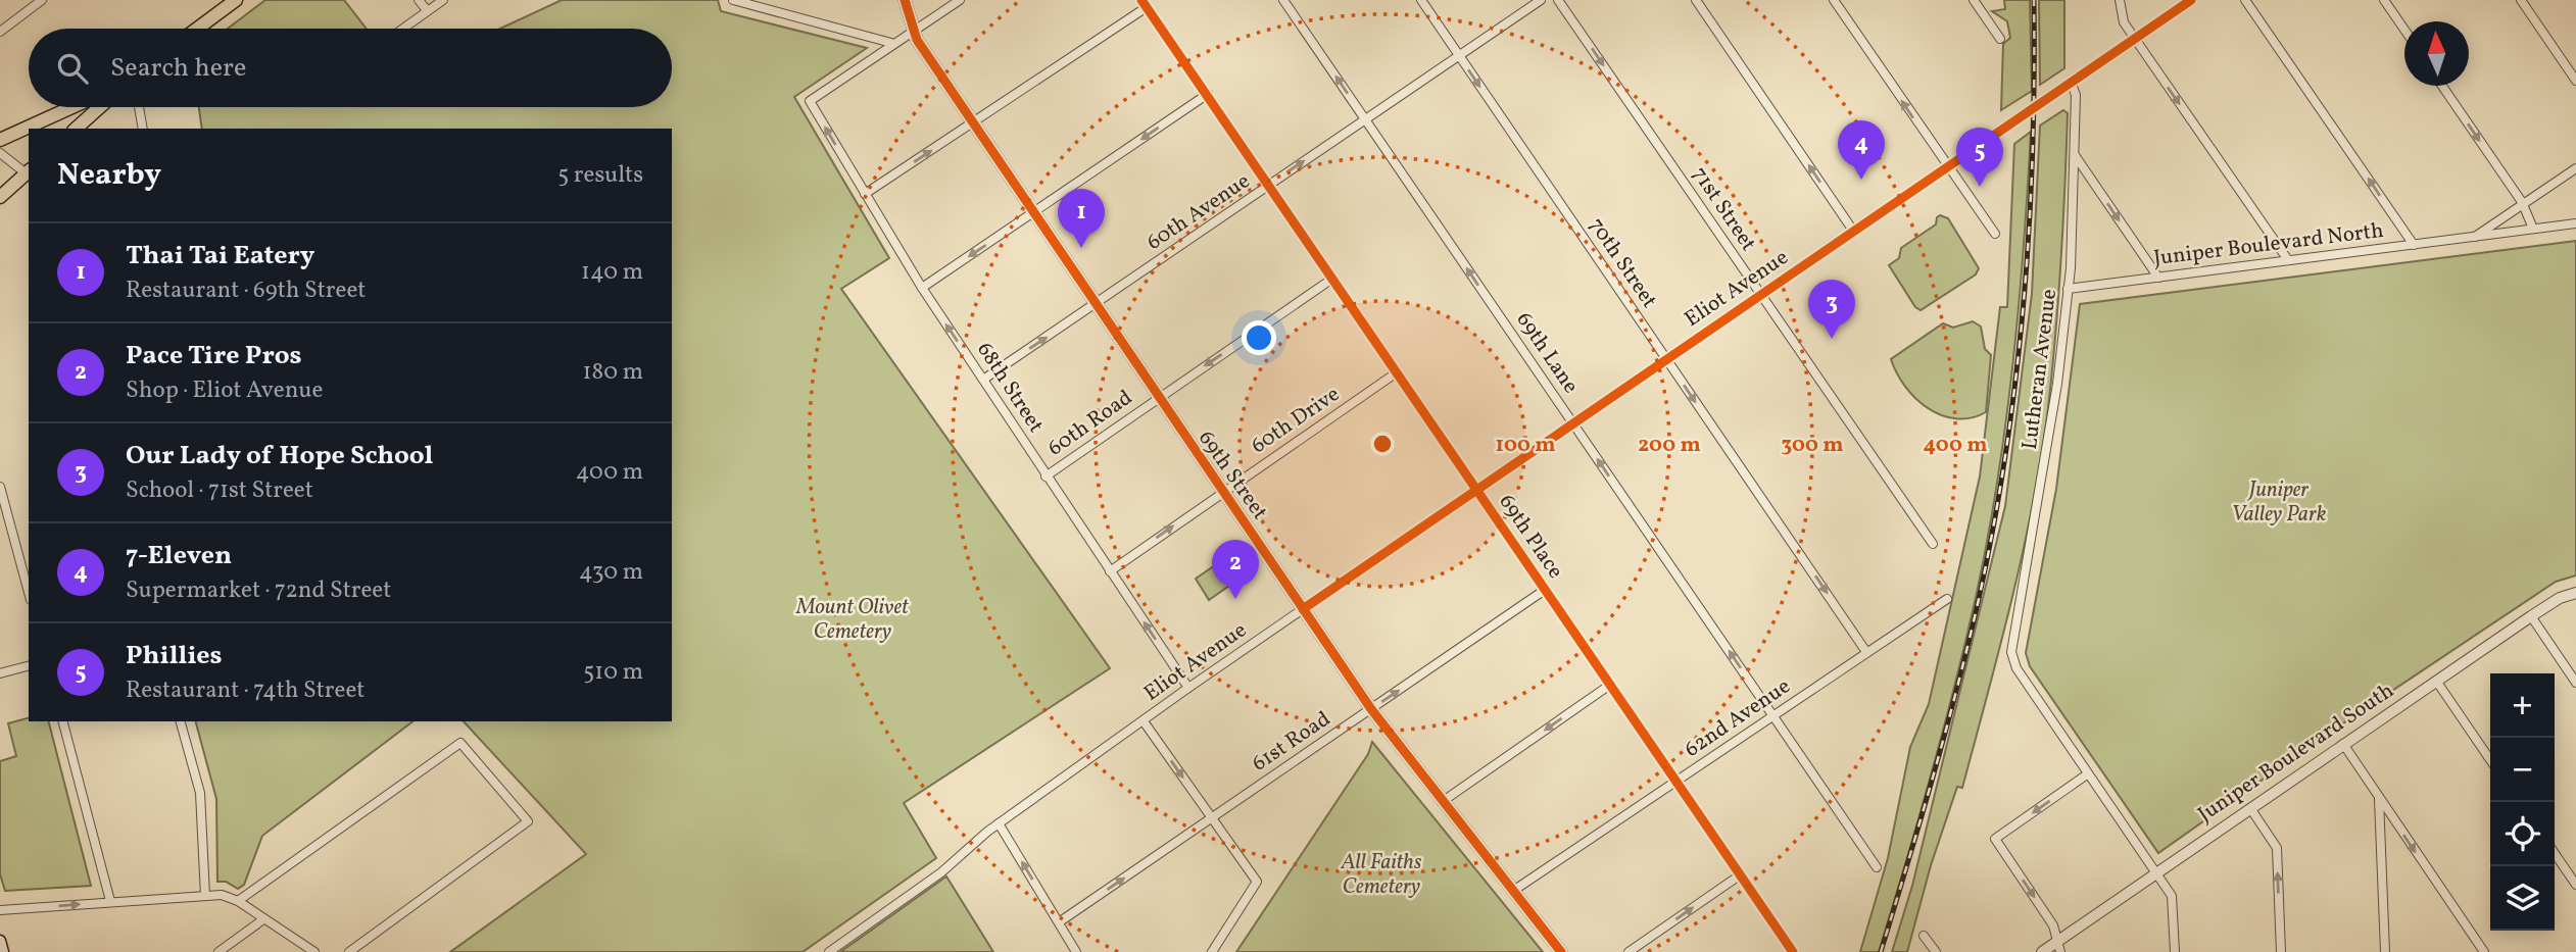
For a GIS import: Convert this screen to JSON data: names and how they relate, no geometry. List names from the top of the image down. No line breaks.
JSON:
{"streets":{"main road":["69th Street"],"street":["71st Street","60th Avenue","Juniper Boulevard North","70th Street","Eliot Avenue","69th Lane","Lutheran Avenue","68th Street","60th Drive","60th Road","69th Place","62nd Avenue","61st Road","Juniper Boulevard South"]},"crossings":[["71st Street","Eliot Avenue"],["60th Avenue","70th Street"],["60th Avenue","69th Lane"],["60th Avenue","68th Street"],["60th Avenue","69th Street"],["60th Avenue","69th Place"],["Juniper Boulevard North","Lutheran Avenue"],["70th Street","Eliot Avenue"],["70th Street","62nd Avenue"],["Eliot Avenue","69th Lane"],["Eliot Avenue","Lutheran Avenue"],["Eliot Avenue","68th Street"],["Eliot Avenue","69th Street"],["Eliot Avenue","69th Place"],["69th Lane","62nd Avenue"],["68th Street","60th Drive"],["68th Street","60th Road"],["60th Drive","69th Street"],["60th Drive","69th Place"],["60th Road","69th Street"],["60th Road","69th Place"],["69th Street","62nd Avenue"],["69th Street","61st Road"],["69th Place","62nd Avenue"],["69th Place","61st Road"]],"one_way":["71st Street","60th Avenue","70th Street","69th Lane","68th Street","60th Drive","60th Road","61st Road"],"parks":["Juniper Valley Park","Mount Olivet Cemetery","All Faiths Cemetery"],"north":"top","page":{"search":"Search here","pins":["4","5","1","3","2"],"heading":["Nearby","5 results"],"list":[{"mark":"1","name":"Thai Tai Eatery","note":"Restaurant · 69th Street","value":"140 m"},{"mark":"2","name":"Pace Tire Pros","note":"Shop · Eliot Avenue","value":"180 m"},{"mark":"3","name":"Our Lady of Hope School","note":"School · 71st Street","value":"400 m"},{"mark":"4","name":"7-Eleven","note":"Supermarket · 72nd Street","value":"430 m"},{"mark":"5","name":"Phillies","note":"Restaurant · 74th Street","value":"510 m"}],"map_buttons":["+","−"]},"rings":["100 m","200 m","300 m","400 m"]}
